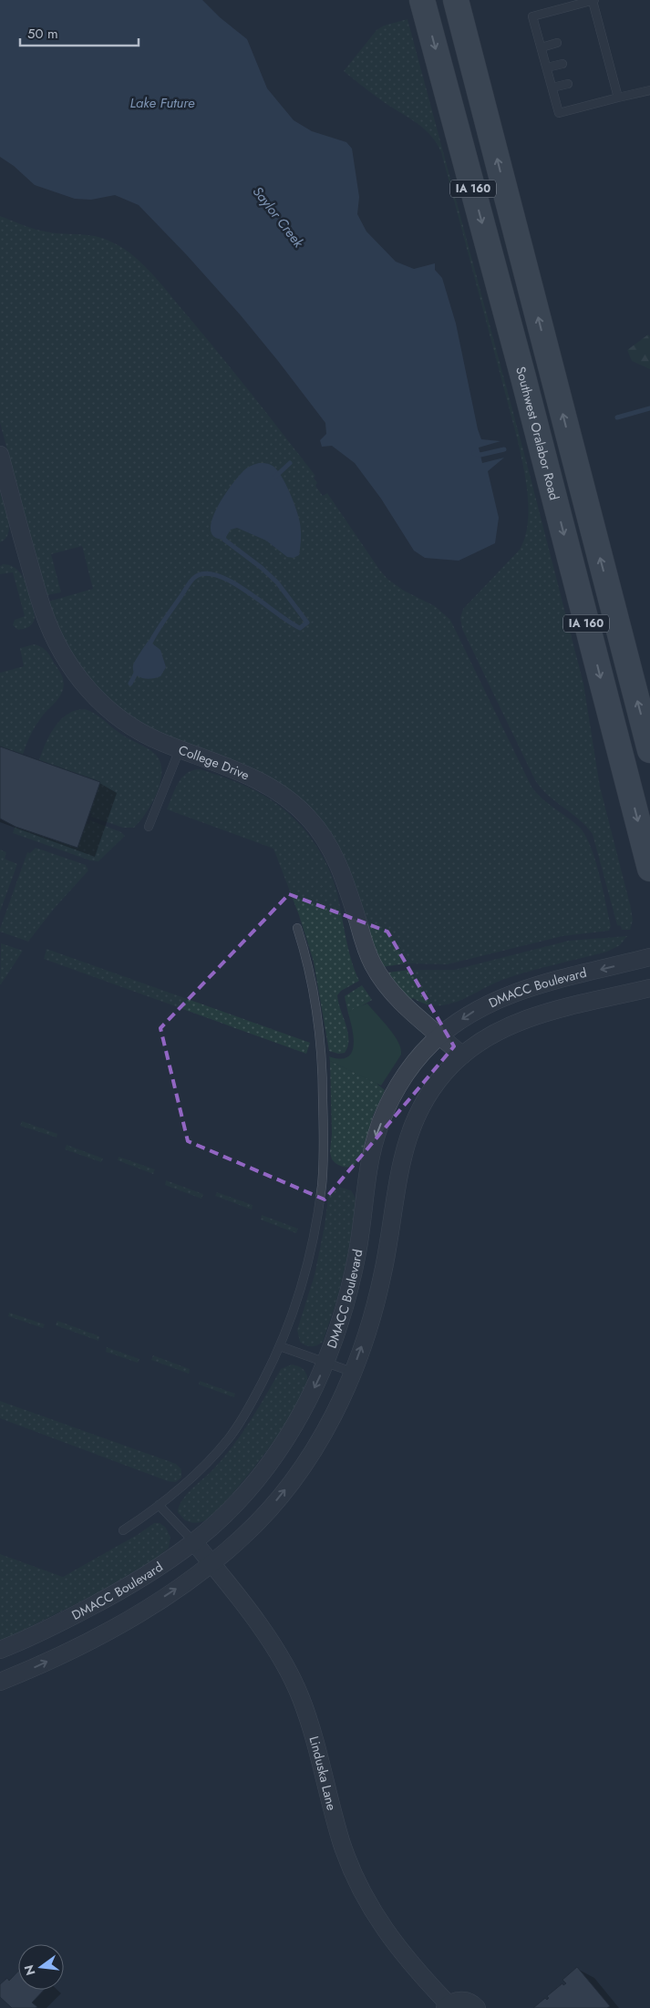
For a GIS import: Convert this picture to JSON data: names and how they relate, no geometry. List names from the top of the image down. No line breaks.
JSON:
{"streets":{"main road":["IA 160","Southwest Oralabor Road"],"street":["College Drive","DMACC Boulevard","Linduska Lane"]},"crossings":[["College Drive","DMACC Boulevard"],["DMACC Boulevard","Linduska Lane"]],"water":["Lake Future","Saylor Creek"],"scale_bar":"50 m","north":"left"}
